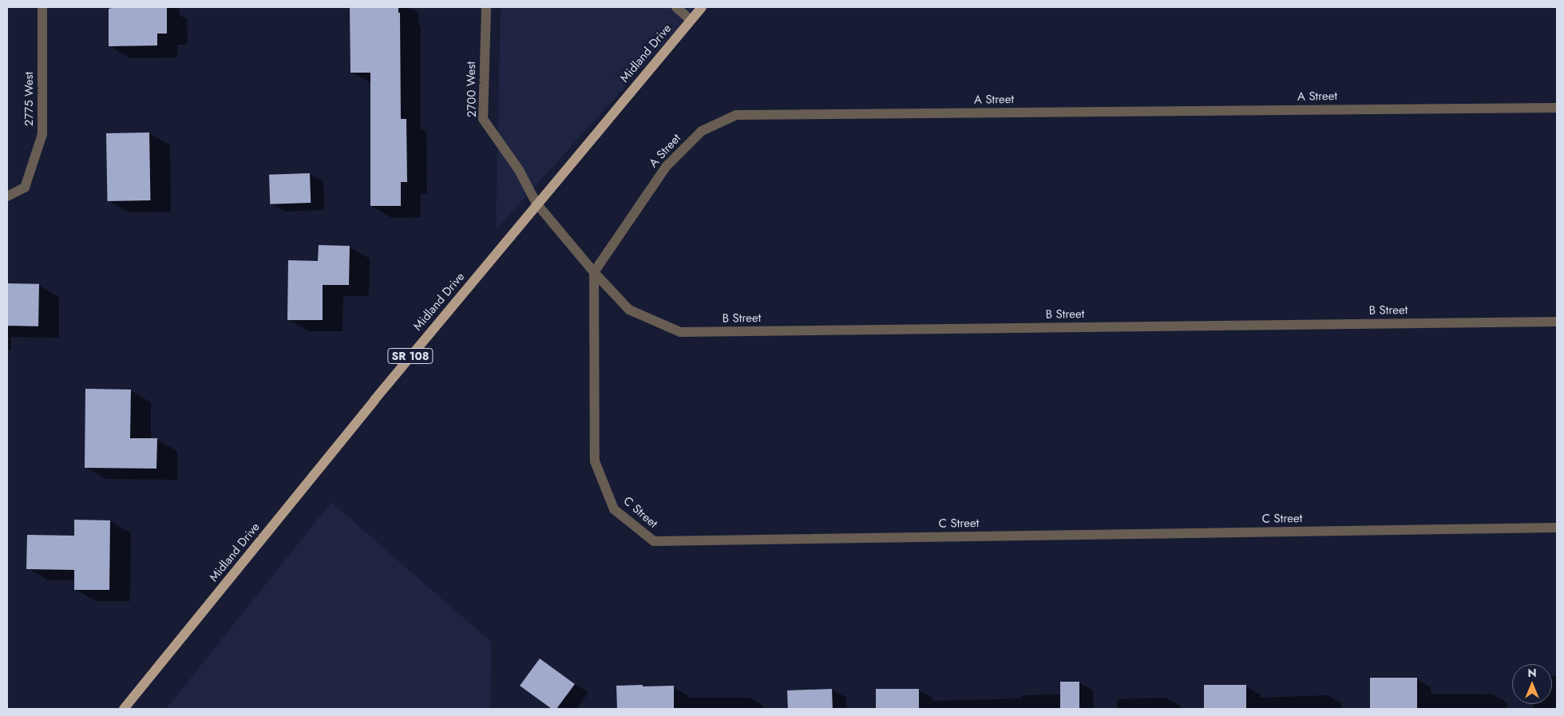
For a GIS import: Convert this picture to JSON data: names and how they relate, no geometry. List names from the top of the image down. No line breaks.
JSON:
{"streets":{"main road":["Midland Drive","SR 108"],"street":["2700 West","A Street","2775 West","B Street","C Street"]},"crossings":[["Midland Drive","2700 West"],["A Street","B Street"],["A Street","C Street"],["B Street","C Street"]],"north":"top"}
